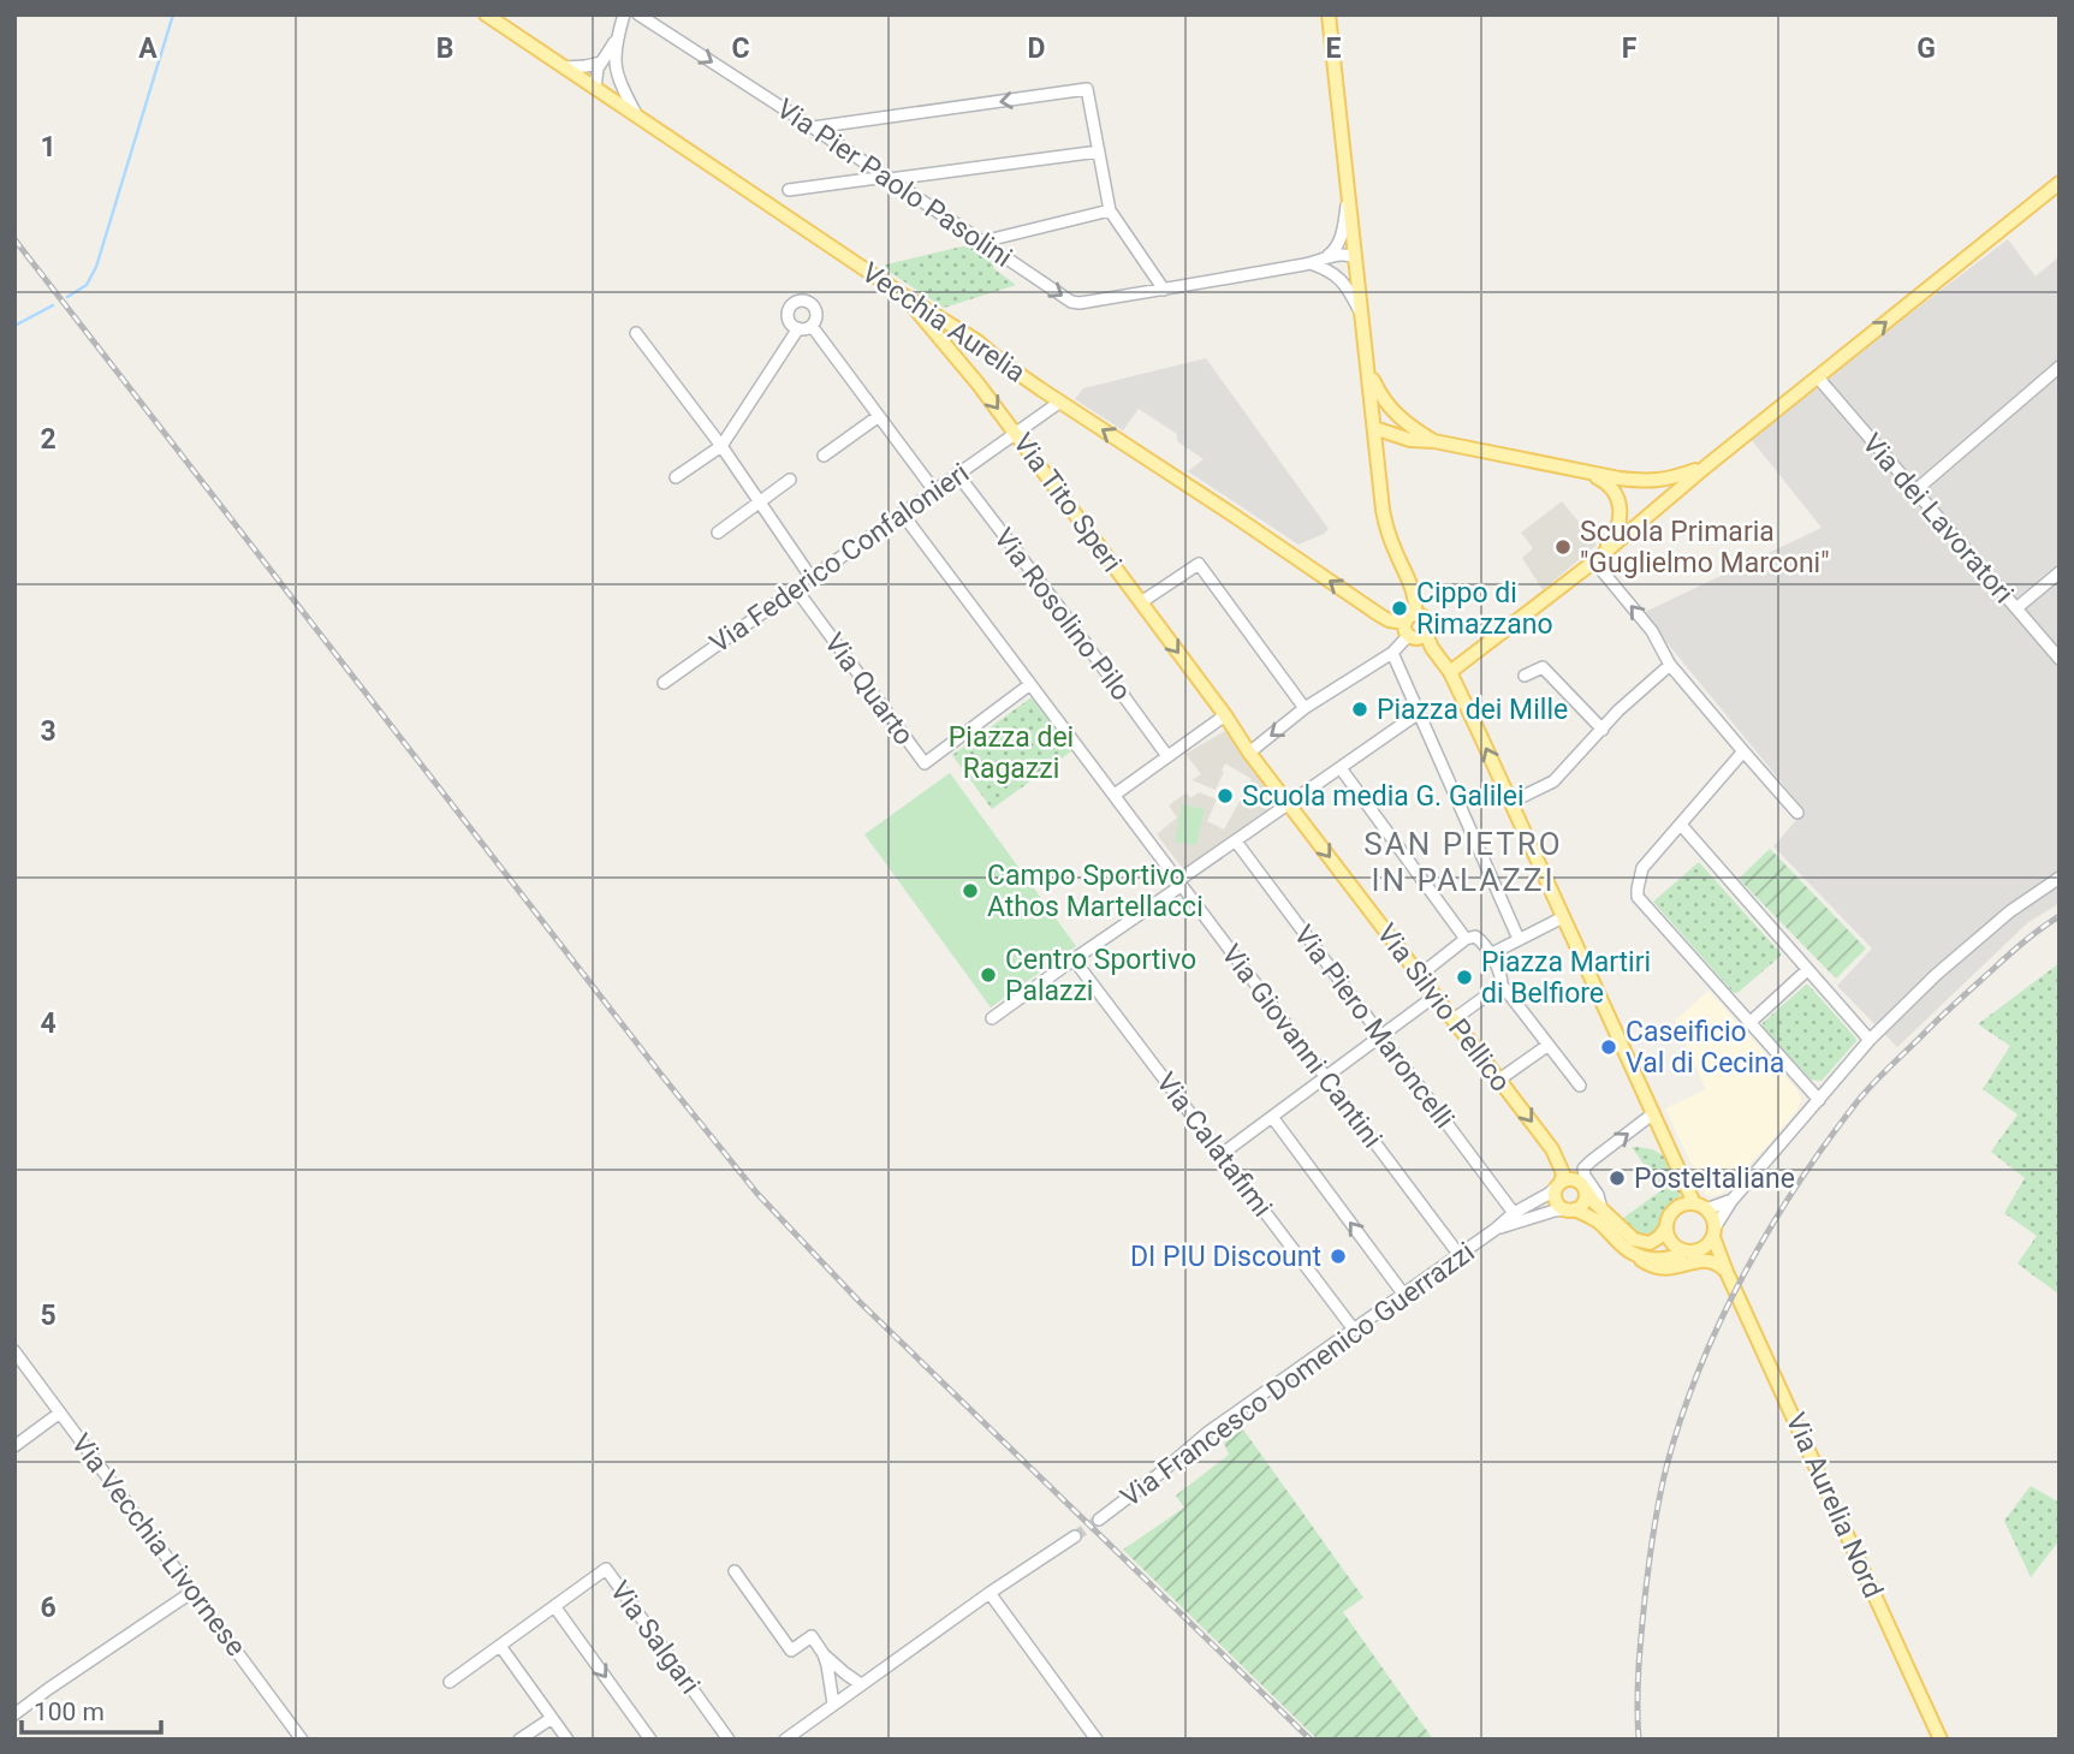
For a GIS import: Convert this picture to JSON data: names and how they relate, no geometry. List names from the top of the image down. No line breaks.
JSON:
{"streets":{"main road":["Vecchia Aurelia","Via Tito Speri","Via Silvio Pellico","Via Aurelia Nord"],"street":["Via Pier Paolo Pasolini","Via dei Lavoratori","Via Federico Confalonieri","Via Rosolino Pilo","Via Quarto","Via Piero Maroncelli","Via Giovanni Cantini","Via Calatafimi","Via Francesco Domenico Guerrazzi","Via Vecchia Livornese","Via Salgari"]},"crossings":[["Vecchia Aurelia","Via Tito Speri"],["Vecchia Aurelia","Via Federico Confalonieri"],["Via Tito Speri","Via Federico Confalonieri"],["Via Tito Speri","Via Silvio Pellico"],["Via Federico Confalonieri","Via Rosolino Pilo"],["Via Federico Confalonieri","Via Quarto"],["Via Federico Confalonieri","Via Giovanni Cantini"],["Via Quarto","Via Giovanni Cantini"],["Via Silvio Pellico","Via Francesco Domenico Guerrazzi"],["Via Piero Maroncelli","Via Francesco Domenico Guerrazzi"],["Via Giovanni Cantini","Via Francesco Domenico Guerrazzi"],["Via Calatafimi","Via Francesco Domenico Guerrazzi"]],"one_way":["Via Pier Paolo Pasolini","Vecchia Aurelia","Via Tito Speri"],"districts":["SAN PIETRO IN PALAZZI"],"parks":["Piazza dei Ragazzi"],"places":["Scuola Primaria \"Guglielmo Marconi\"","Cippo di Rimazzano","Piazza dei Mille","Scuola media G. Galilei","Campo Sportivo Athos Martellacci","Centro Sportivo Palazzi","Piazza Martiri di Belfiore","Caseificio Val di Cecina","PosteItaliane","DI PIU Discount"],"scale_bar":"100 m","grid":{"columns":["A","B","C","D","E","F","G"],"rows":["1","2","3","4","5","6"]}}
